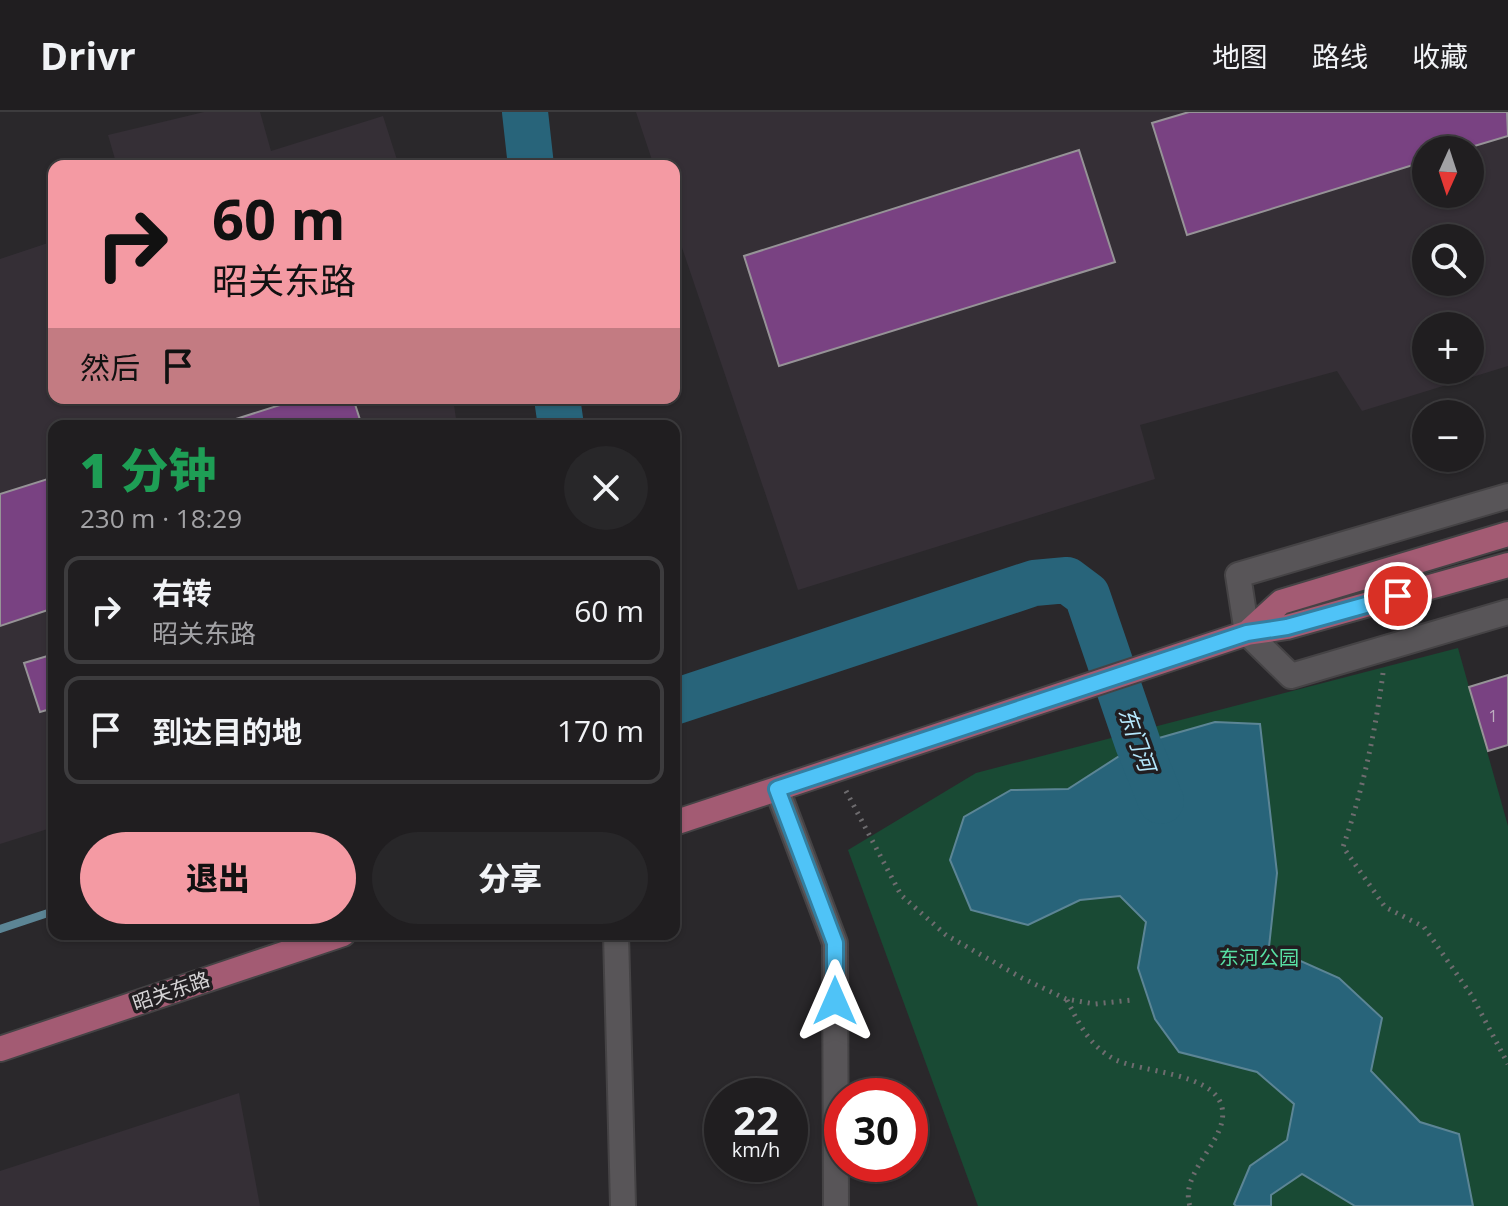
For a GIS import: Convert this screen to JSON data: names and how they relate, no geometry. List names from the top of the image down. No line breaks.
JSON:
{"streets":{"main road":["昭关东路"]},"water":["东门河"],"parks":["东河公园"],"house_numbers":["1"],"north":"bottom","page":{"header":"Drivr","nav":["地图","路线","收藏"],"map_buttons":["+","−"],"turn":["60 m","昭关东路"],"then":"然后","heading":["1 分钟","230 m · 18:29"],"list":[{"name":"右转","note":"昭关东路","value":"60 m"},{"name":"到达目的地","value":"170 m"}],"buttons":["退出","分享"],"speed":"22 km/h","limit":"30"}}
